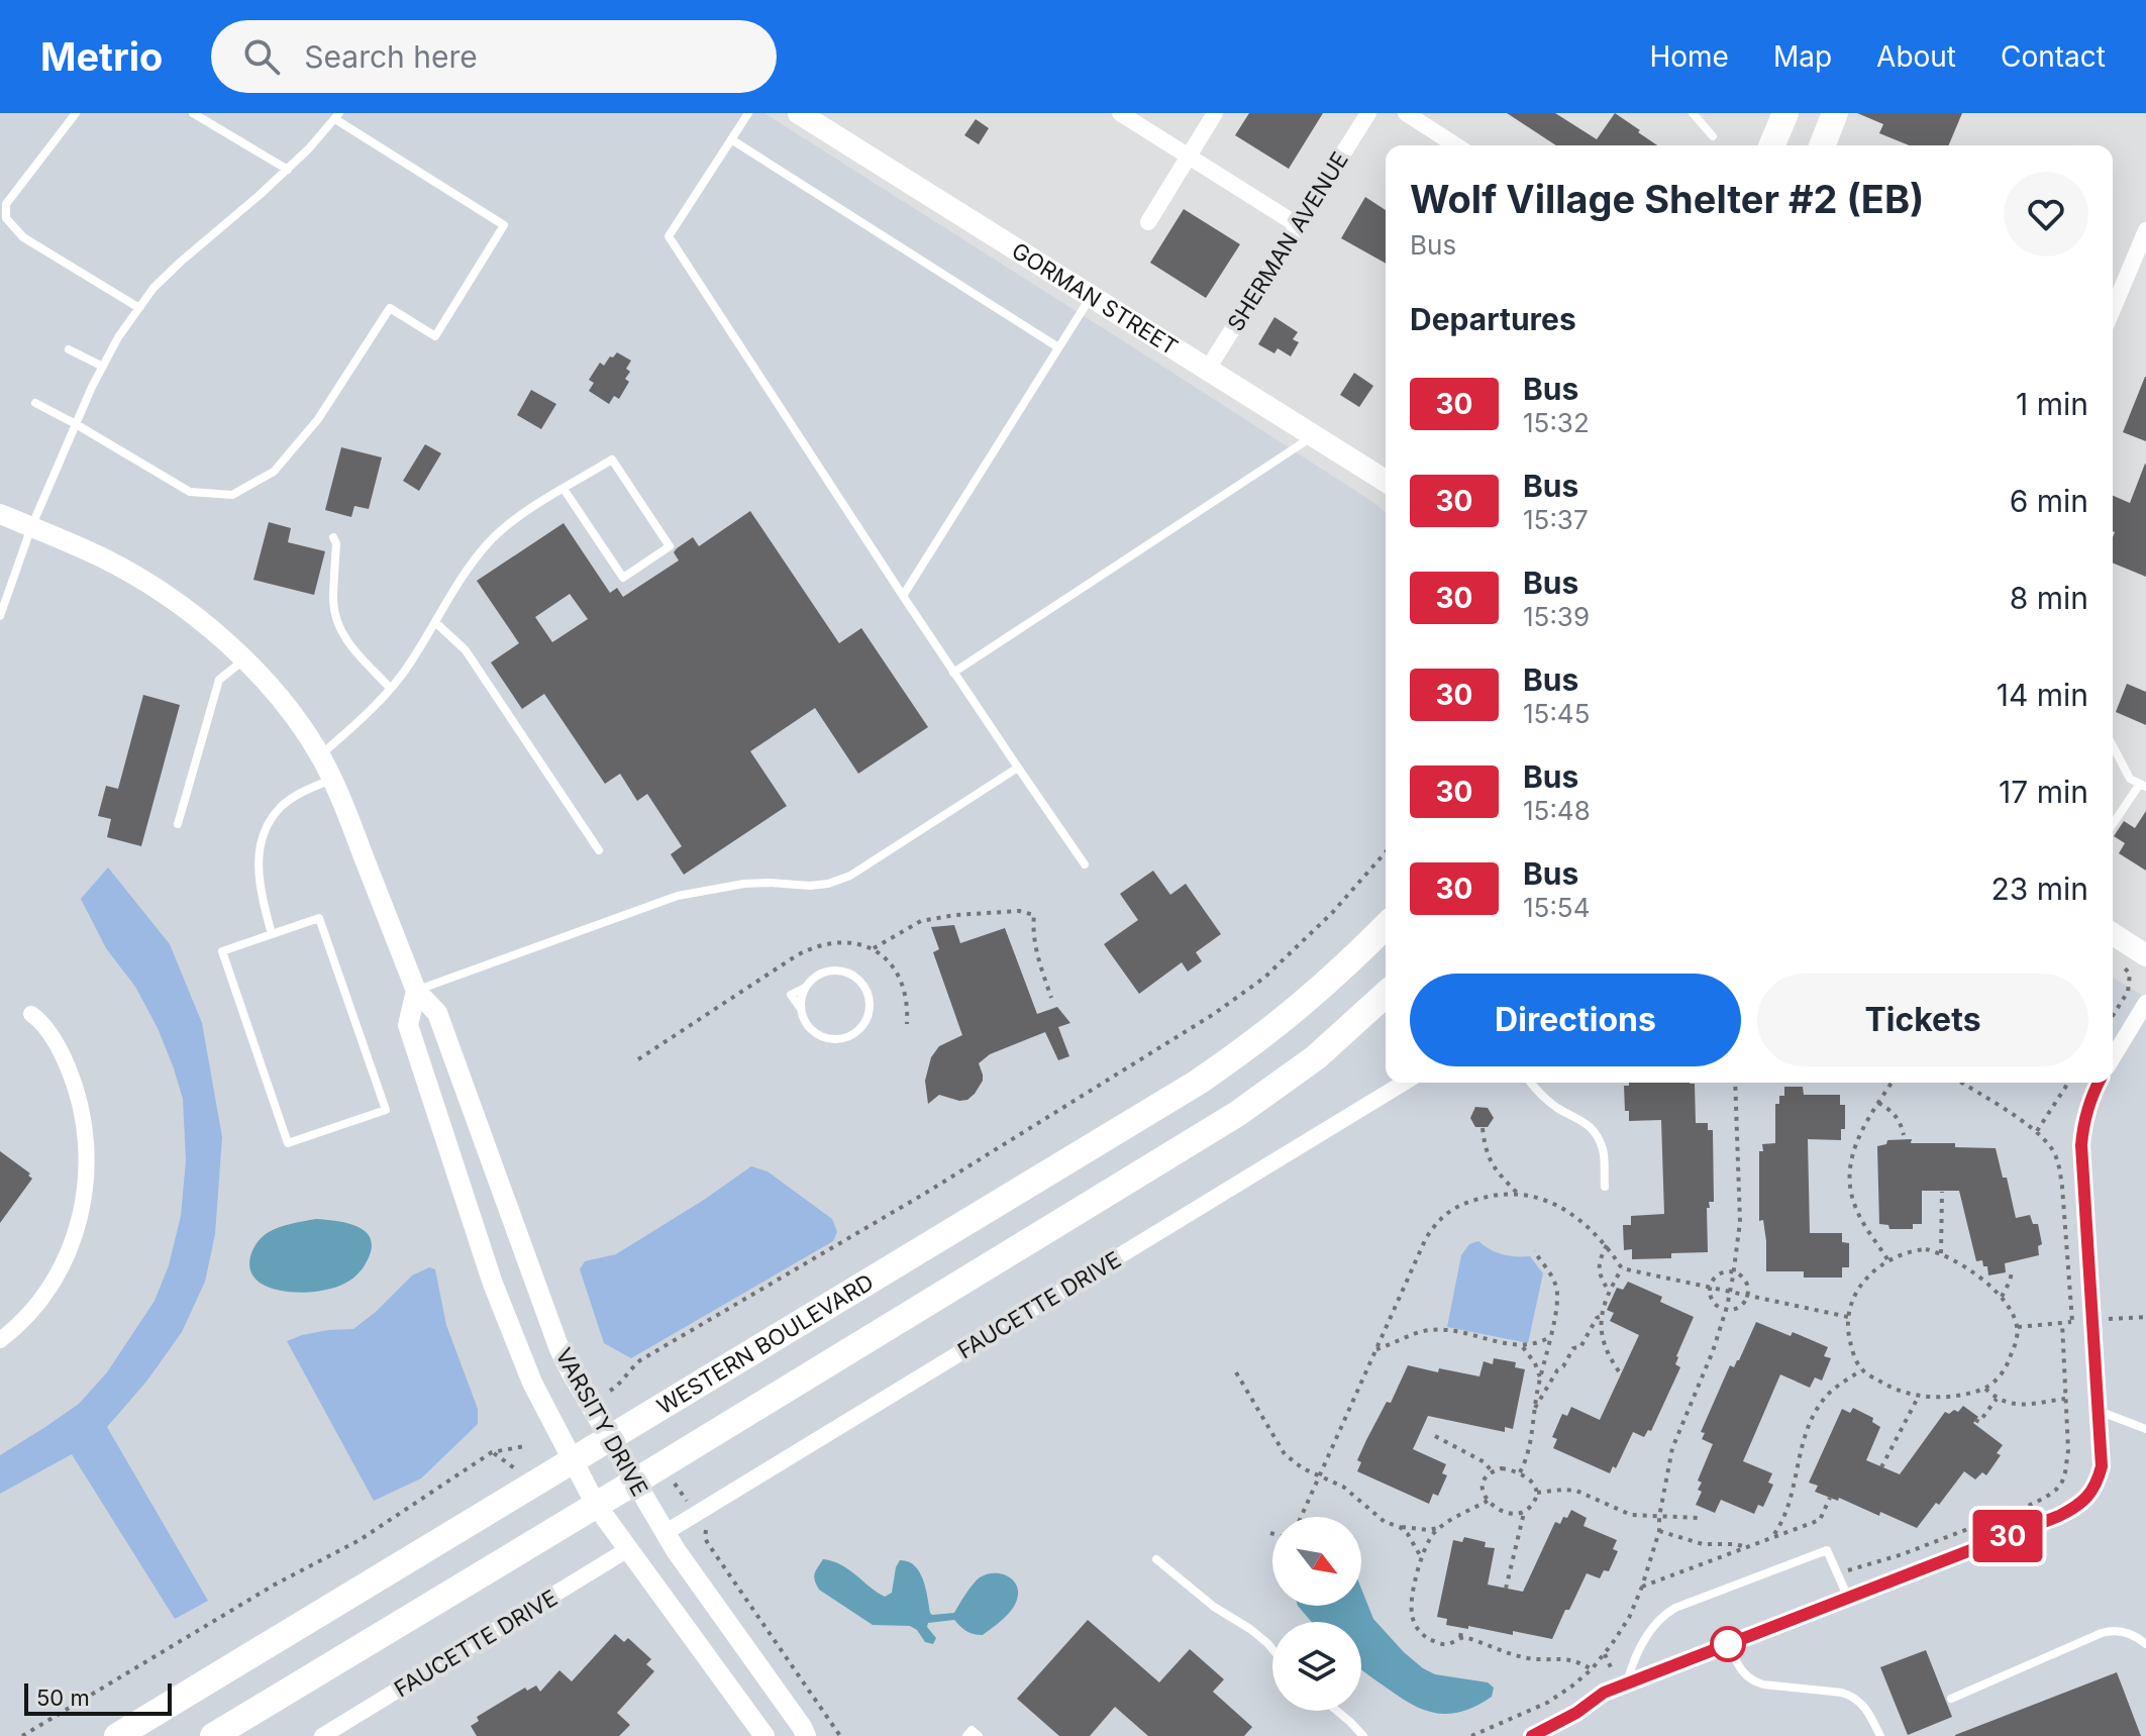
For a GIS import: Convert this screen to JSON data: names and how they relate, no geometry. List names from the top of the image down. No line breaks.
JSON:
{"streets":{"main road":["GORMAN STREET","WESTERN BOULEVARD"],"street":["SHERMAN AVENUE","FAUCETTE DRIVE","VARSITY DRIVE"]},"crossings":[["SHERMAN AVENUE","GORMAN STREET"],["FAUCETTE DRIVE","VARSITY DRIVE"],["WESTERN BOULEVARD","VARSITY DRIVE"]],"lines":["bus line 30"],"scale_bar":"50 m","north":"bottom right","page":{"header":"Metrio","search":"Search here","nav":["Home","Map","About","Contact"],"on_map":"30","heading":[["Wolf Village Shelter #2 (EB)","Bus"],"Departures"],"list":[{"mark":"30","name":"Bus","note":"15:32","value":"1 min"},{"mark":"30","name":"Bus","note":"15:37","value":"6 min"},{"mark":"30","name":"Bus","note":"15:39","value":"8 min"},{"mark":"30","name":"Bus","note":"15:45","value":"14 min"},{"mark":"30","name":"Bus","note":"15:48","value":"17 min"},{"mark":"30","name":"Bus","note":"15:54","value":"23 min"}],"buttons":["Directions","Tickets"],"scale":"50 m"}}
